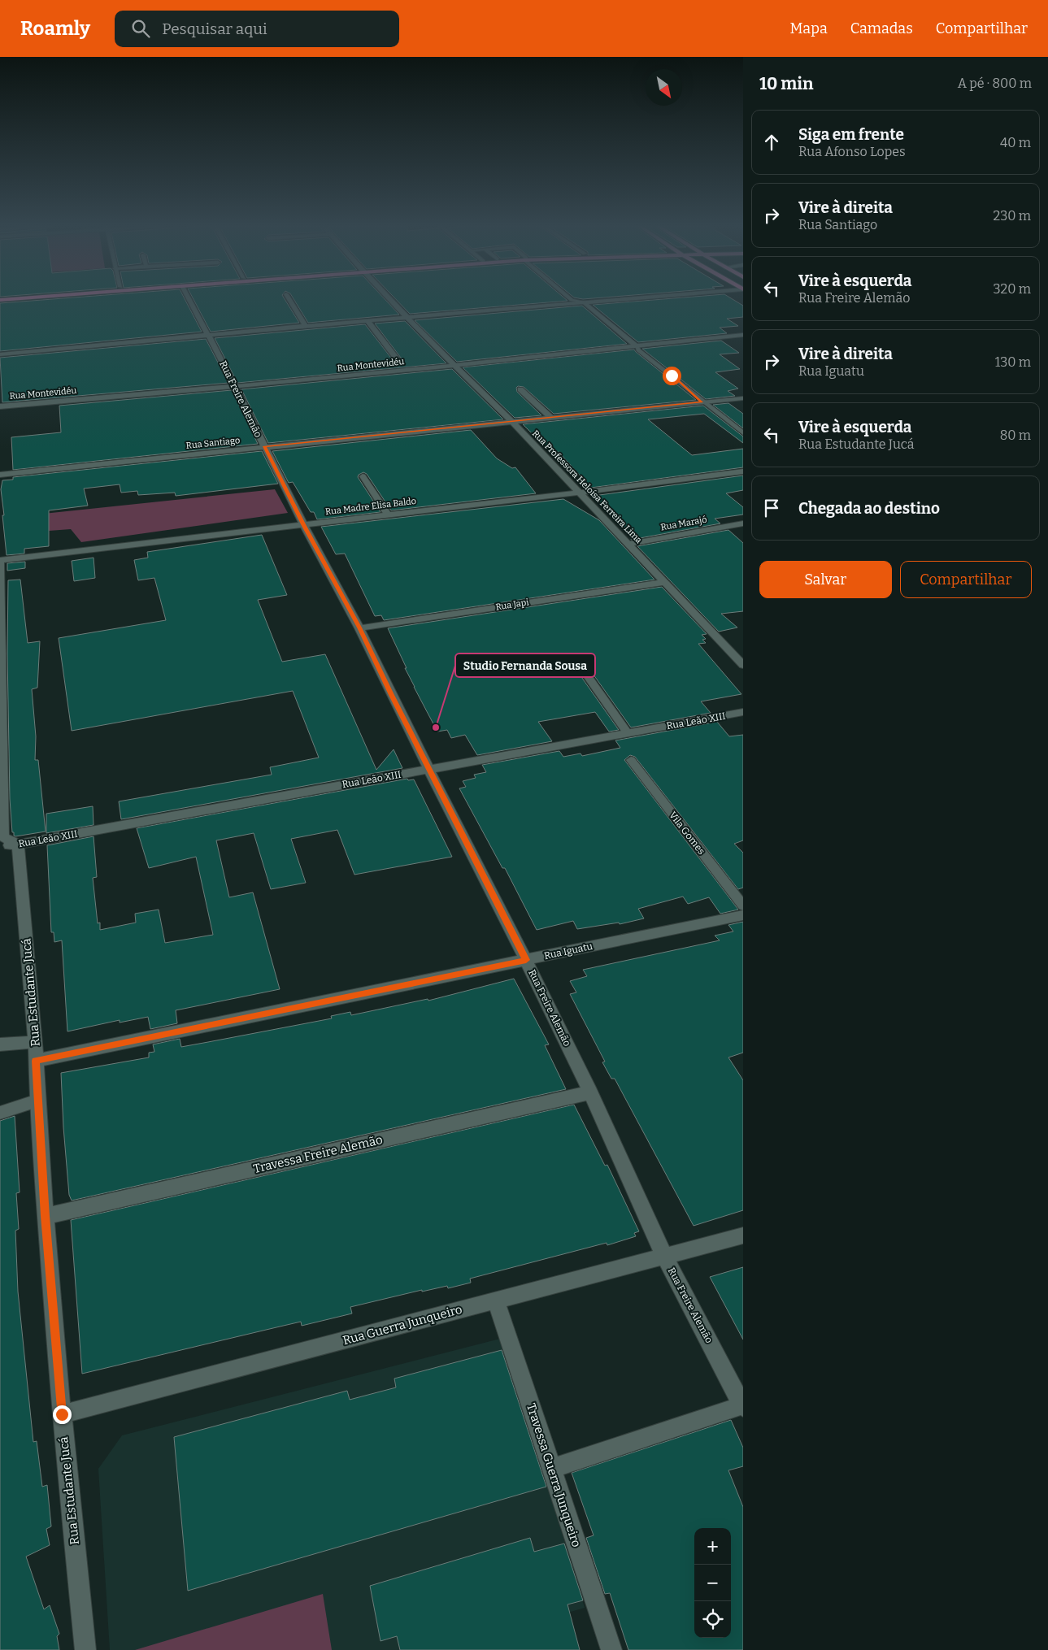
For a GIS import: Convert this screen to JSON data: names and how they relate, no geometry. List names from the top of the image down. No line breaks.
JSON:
{"streets":{"street":["Rua Montevidéu","Rua Freire Alemão","Rua Santiago","Rua Professora Heloísa Ferreira Lima","Rua Madre Elisa Baldo","Rua Marajó","Rua Japi","Rua Leão XIII","Rua Iguatu","Rua Estudante Jucá","Travessa Freire Alemão","Rua Guerra Junqueiro","Travessa Guerra Junqueiro"],"lane":["Vila Gomes"]},"crossings":[["Rua Montevidéu","Rua Freire Alemão"],["Rua Montevidéu","Rua Professora Heloísa Ferreira Lima"],["Rua Freire Alemão","Rua Santiago"],["Rua Freire Alemão","Rua Madre Elisa Baldo"],["Rua Freire Alemão","Rua Japi"],["Rua Freire Alemão","Rua Leão XIII"],["Rua Freire Alemão","Rua Iguatu"],["Rua Freire Alemão","Travessa Freire Alemão"],["Rua Freire Alemão","Rua Guerra Junqueiro"],["Rua Santiago","Rua Professora Heloísa Ferreira Lima"],["Rua Professora Heloísa Ferreira Lima","Rua Madre Elisa Baldo"],["Rua Professora Heloísa Ferreira Lima","Rua Marajó"],["Rua Professora Heloísa Ferreira Lima","Rua Japi"],["Rua Leão XIII","Rua Estudante Jucá"],["Rua Iguatu","Rua Estudante Jucá"],["Rua Estudante Jucá","Travessa Freire Alemão"],["Rua Estudante Jucá","Rua Guerra Junqueiro"],["Rua Guerra Junqueiro","Travessa Guerra Junqueiro"]],"places":["Studio Fernanda Sousa"],"north":"bottom right","page":{"header":"Roamly","search":"Pesquisar aqui","nav":["Mapa","Camadas","Compartilhar"],"heading":["10 min","A pé · 800 m"],"list":[["Siga em frente","Rua Afonso Lopes","40 m"],["Vire à direita","Rua Santiago","230 m"],["Vire à esquerda","Rua Freire Alemão","320 m"],["Vire à direita","Rua Iguatu","130 m"],["Vire à esquerda","Rua Estudante Jucá","80 m"],"Chegada ao destino"],"buttons":["Salvar","Compartilhar"],"map_buttons":["+","−"]}}
